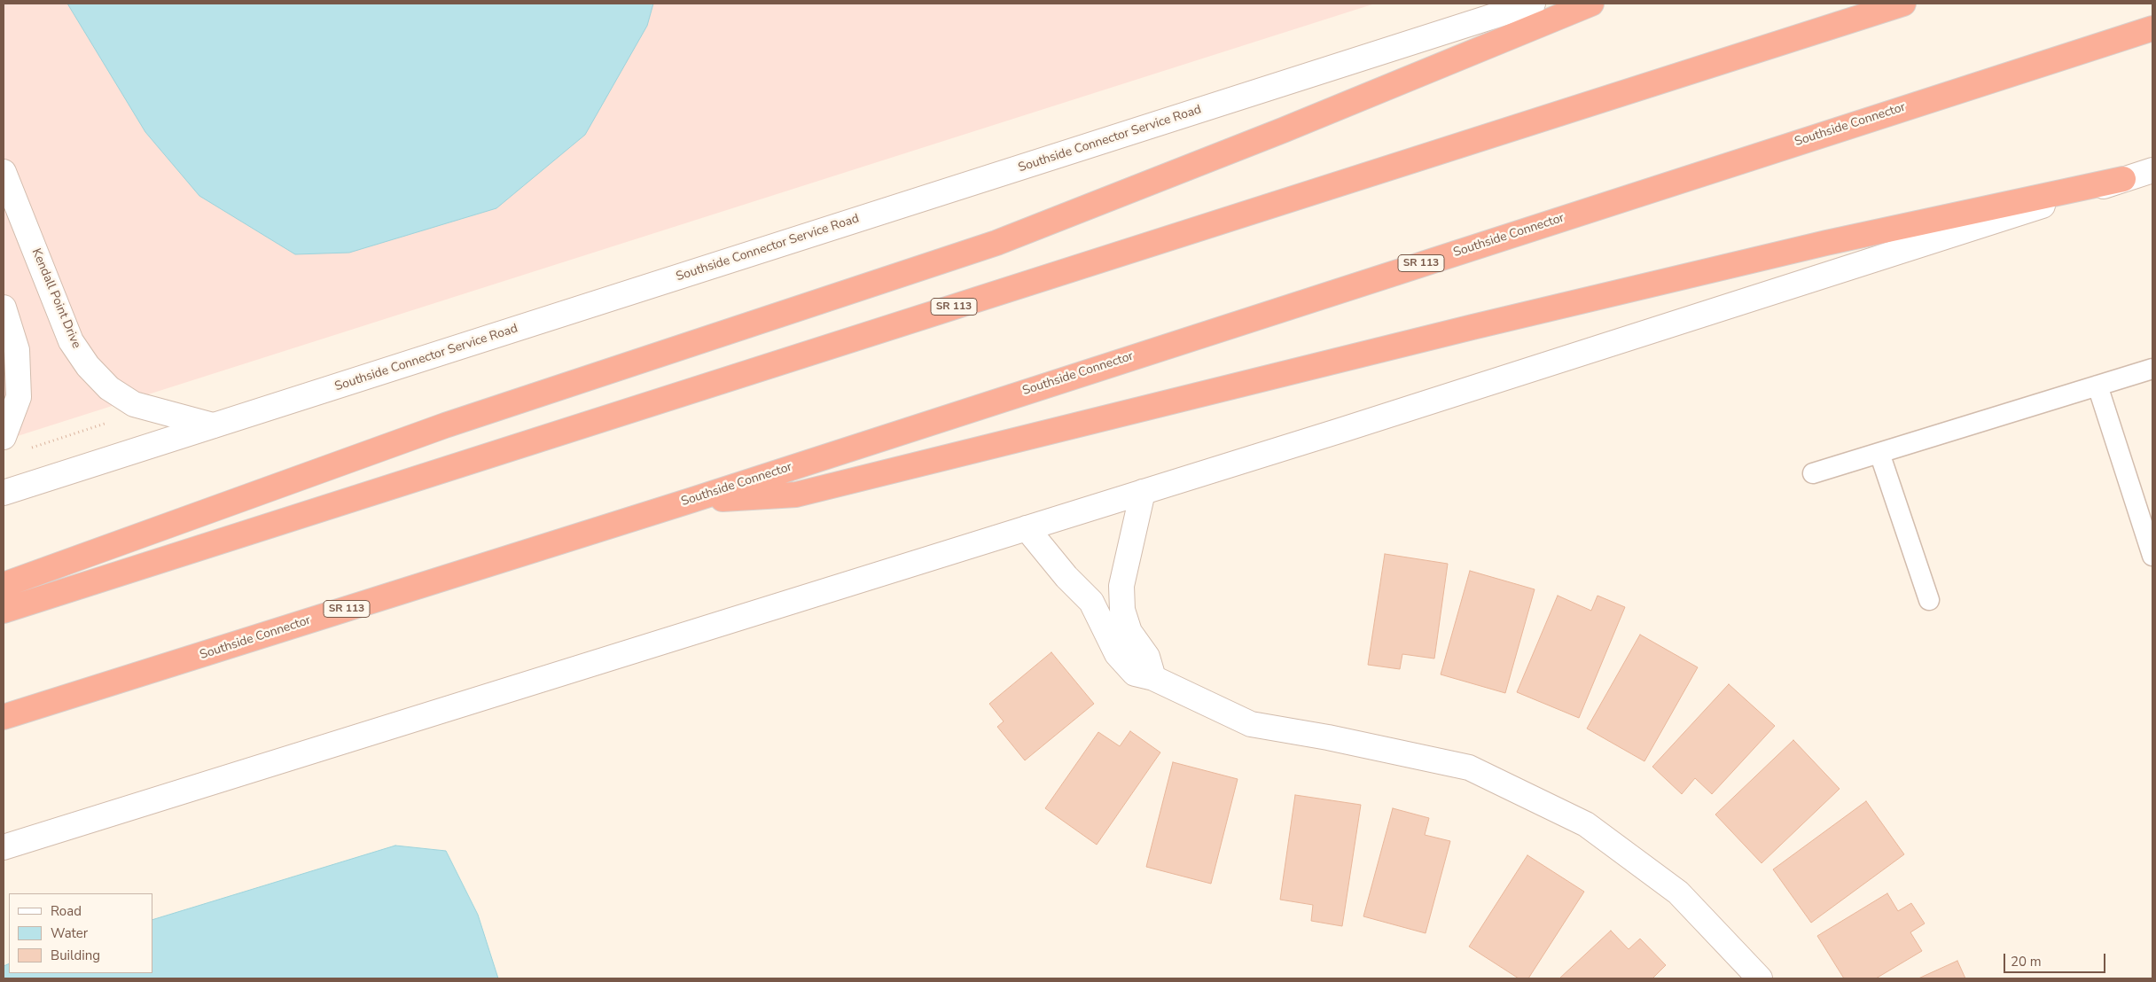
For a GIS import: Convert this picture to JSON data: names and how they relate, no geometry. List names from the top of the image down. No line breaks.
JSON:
{"streets":{"highway":["Southside Connector","SR 113"],"street":["Southside Connector Service Road","Kendall Point Drive"]},"crossings":[["Southside Connector Service Road","Kendall Point Drive"]],"legend":["Road","Water","Building"],"scale_bar":"20 m"}
